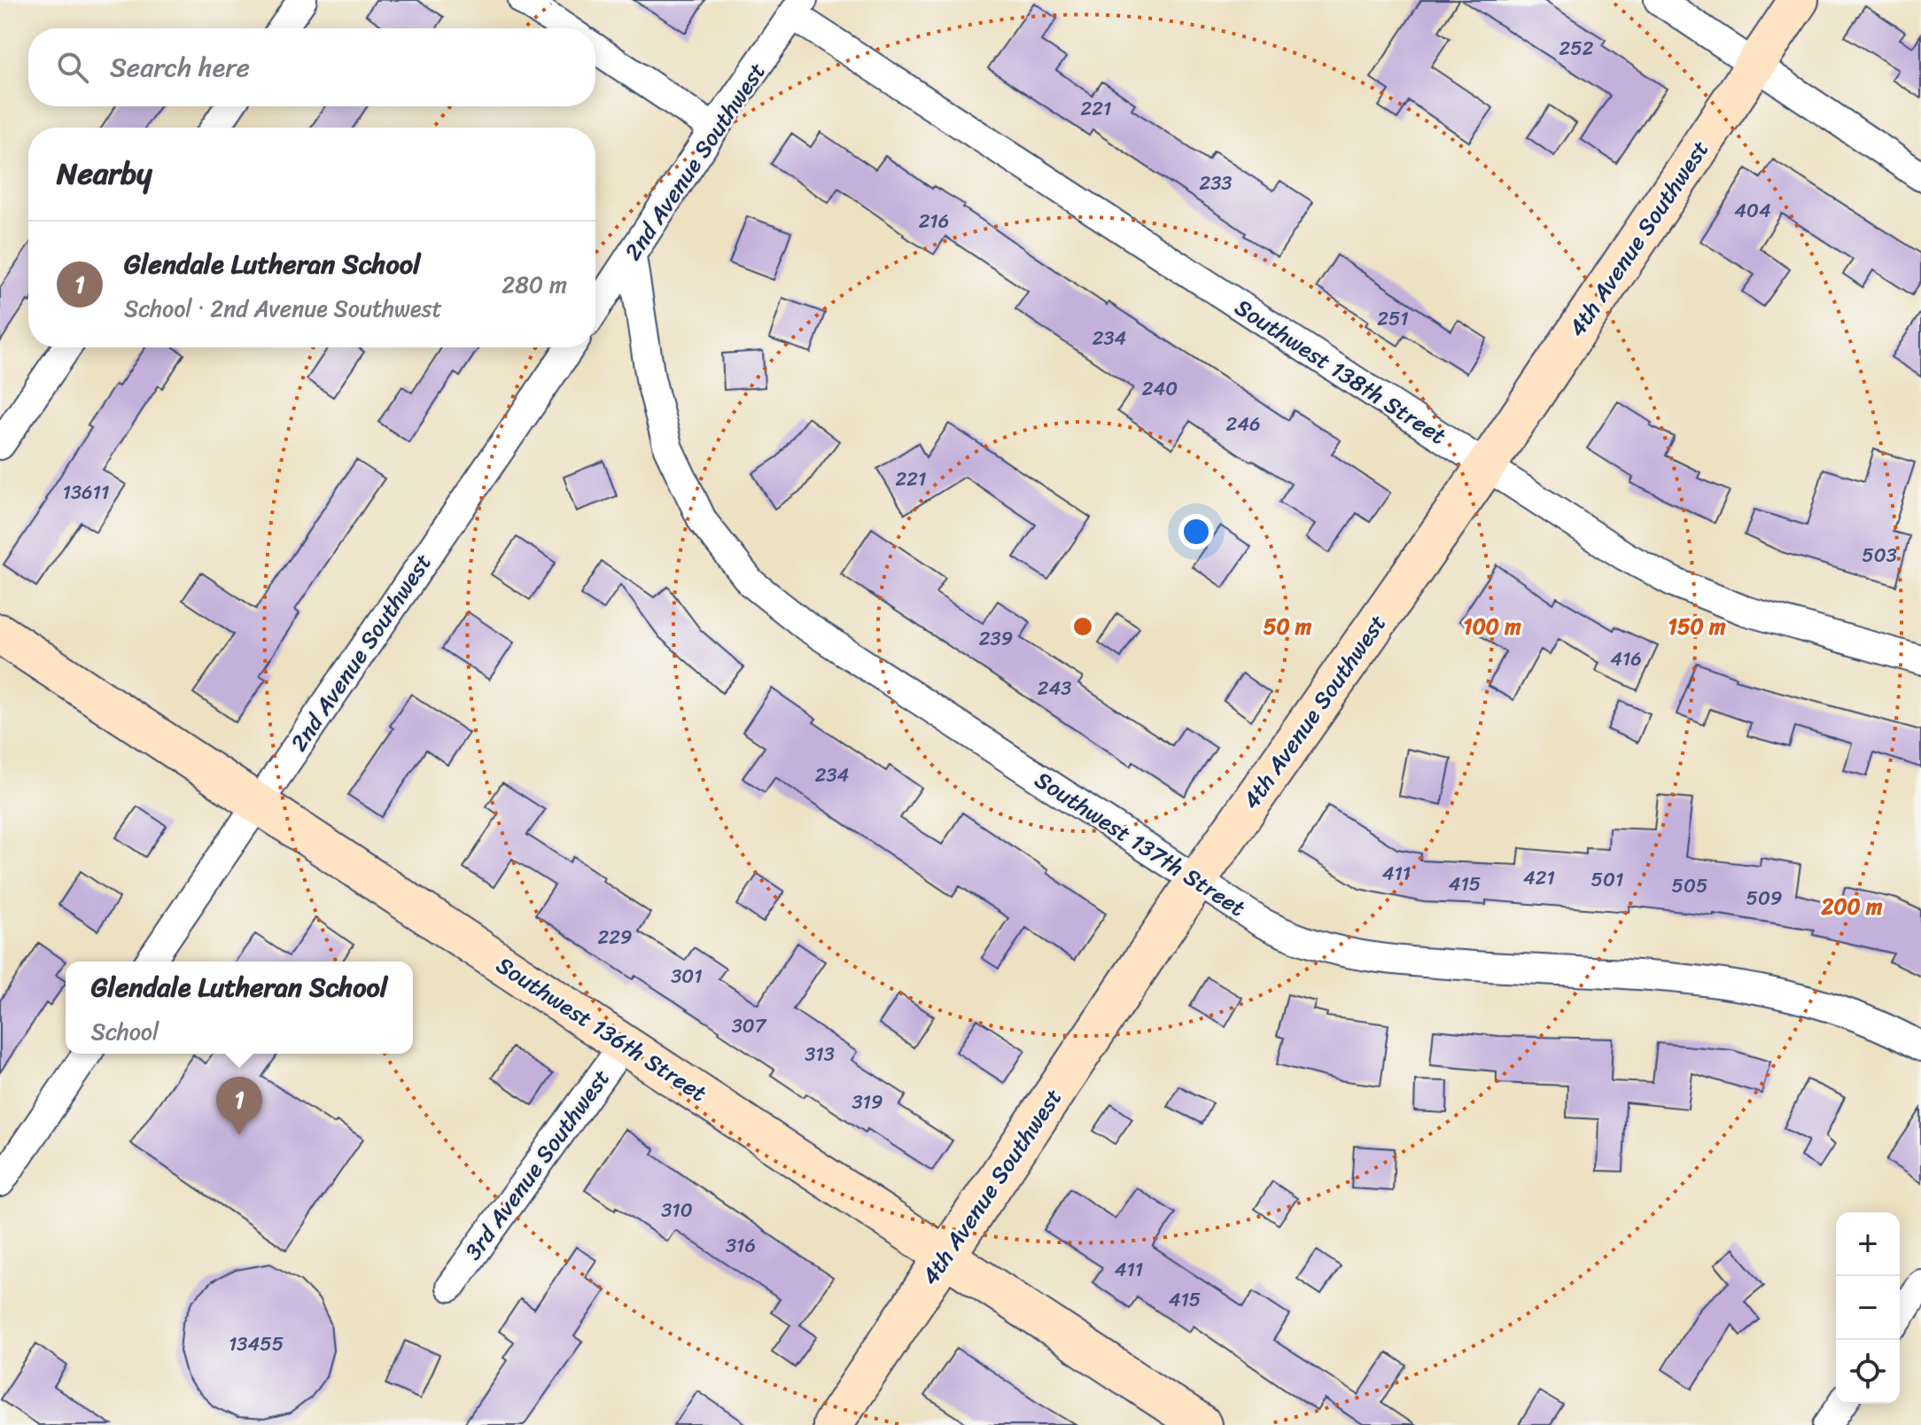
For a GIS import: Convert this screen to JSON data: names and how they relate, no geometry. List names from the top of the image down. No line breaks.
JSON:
{"streets":{"street":["2nd Avenue Southwest","4th Avenue Southwest","Southwest 138th Street","Southwest 137th Street","Southwest 136th Street","3rd Avenue Southwest"]},"crossings":[["2nd Avenue Southwest","Southwest 138th Street"],["2nd Avenue Southwest","Southwest 137th Street"],["2nd Avenue Southwest","Southwest 136th Street"],["4th Avenue Southwest","Southwest 138th Street"],["4th Avenue Southwest","Southwest 137th Street"],["4th Avenue Southwest","Southwest 136th Street"],["Southwest 136th Street","3rd Avenue Southwest"]],"house_numbers":["252","221","233","404","216","251","234","240","246","221","13611","503","239","416","243","234","411","421","501","415","505","509","229","301","307","313","319","310","316","411","415","13455"],"page":{"search":"Search here","heading":"Nearby","list":[{"mark":"1","name":"Glendale Lutheran School","note":"School · 2nd Avenue Southwest","value":"280 m"}],"popup":["Glendale Lutheran School","School"],"pins":"1","map_buttons":["+","−"]},"rings":["50 m","100 m","150 m","200 m"]}
